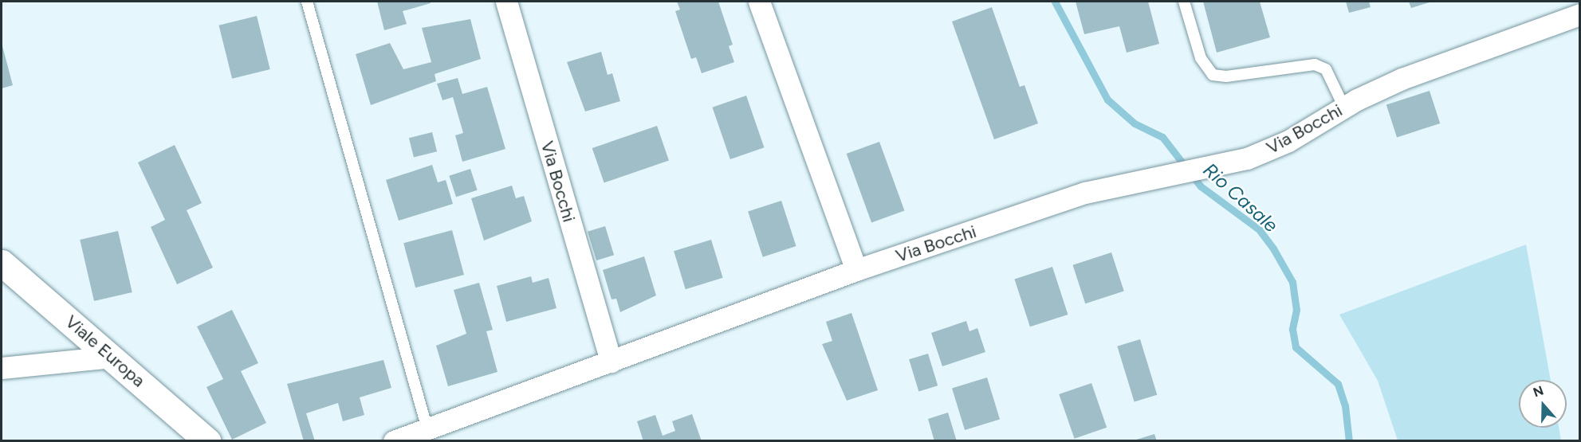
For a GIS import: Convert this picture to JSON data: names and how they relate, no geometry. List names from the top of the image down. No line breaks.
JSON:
{"streets":{"main road":["Viale Europa"],"street":["Via Bocchi"]},"water":["Rio Casale"],"north":"top"}
